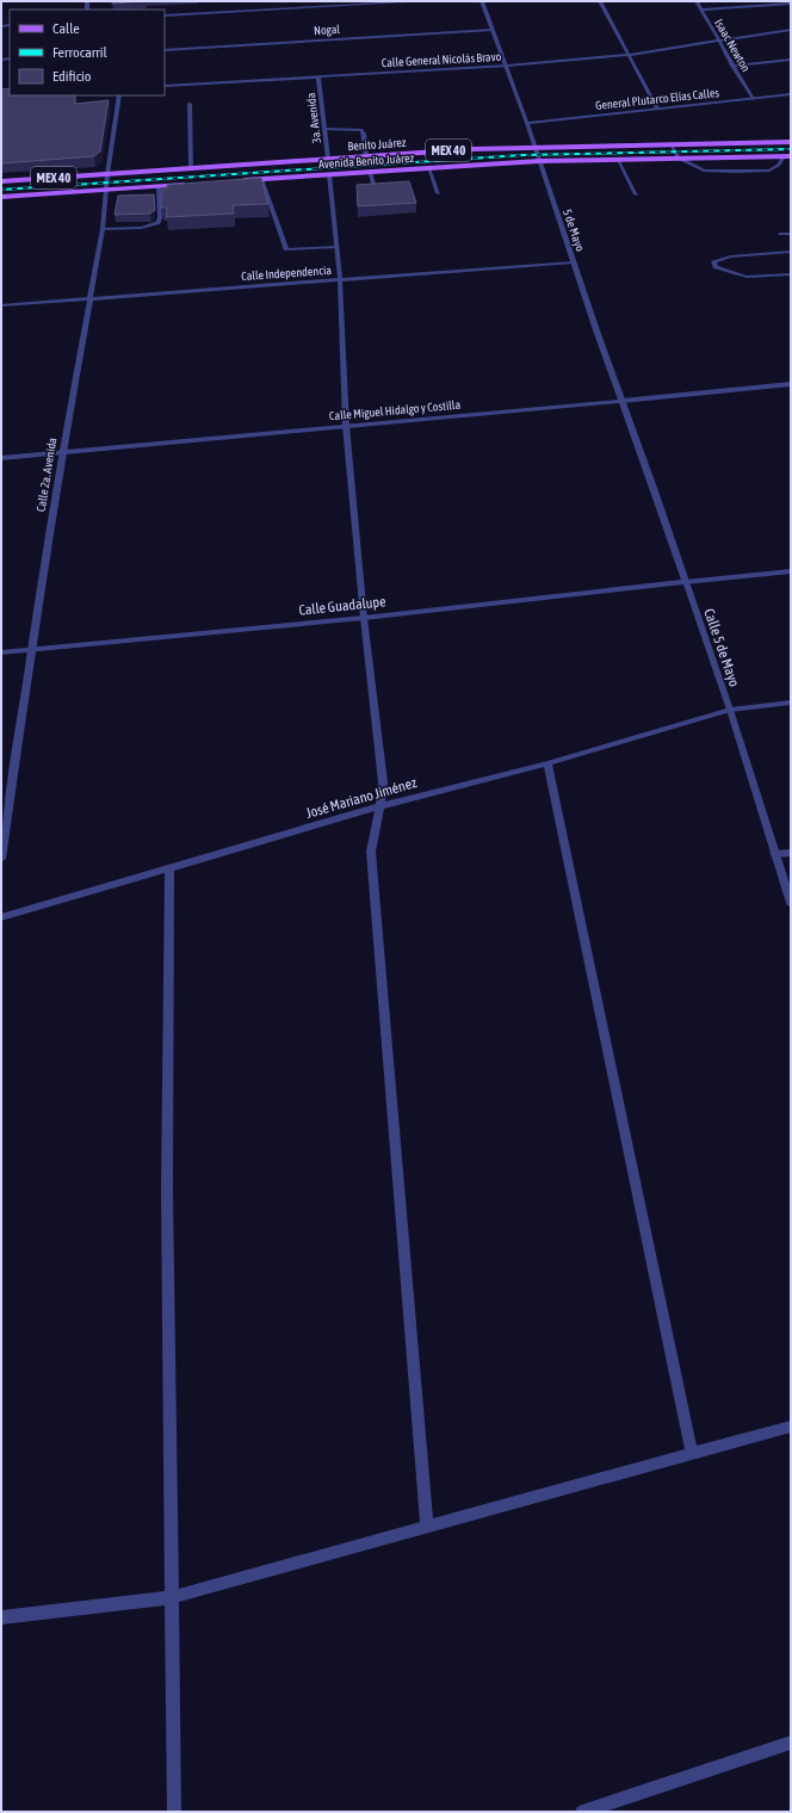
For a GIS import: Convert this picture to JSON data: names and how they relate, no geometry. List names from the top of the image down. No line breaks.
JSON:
{"streets":{"main road":["Benito Juárez","MEX 40","Avenida Benito Juárez"],"street":["Nogal","Isaac Newton","Calle General Nicolás Bravo","General Plutarco Elías Calles","3a. Avenida","5 de Mayo","Calle Independencia","Calle Miguel Hidalgo y Costilla","Calle 2a. Avenida","Calle Guadalupe","Calle 5 de Mayo","José Mariano Jiménez"]},"crossings":[["Isaac Newton","Calle General Nicolás Bravo"],["Isaac Newton","General Plutarco Elías Calles"],["Calle General Nicolás Bravo","3a. Avenida"],["Calle General Nicolás Bravo","5 de Mayo"],["General Plutarco Elías Calles","5 de Mayo"],["3a. Avenida","Benito Juárez"],["Benito Juárez","MEX 40"],["Benito Juárez","5 de Mayo"],["Benito Juárez","Calle 2a. Avenida"],["MEX 40","Calle 2a. Avenida"],["Avenida Benito Juárez","5 de Mayo"],["5 de Mayo","Calle Independencia"],["5 de Mayo","Calle Miguel Hidalgo y Costilla"],["5 de Mayo","Calle 5 de Mayo"],["Calle Independencia","Calle 2a. Avenida"],["Calle Miguel Hidalgo y Costilla","Calle 2a. Avenida"],["Calle Miguel Hidalgo y Costilla","Calle 5 de Mayo"],["Calle 2a. Avenida","Calle Guadalupe"],["Calle Guadalupe","Calle 5 de Mayo"],["Calle 5 de Mayo","José Mariano Jiménez"]],"legend":["Calle","Ferrocarril","Edificio"]}
